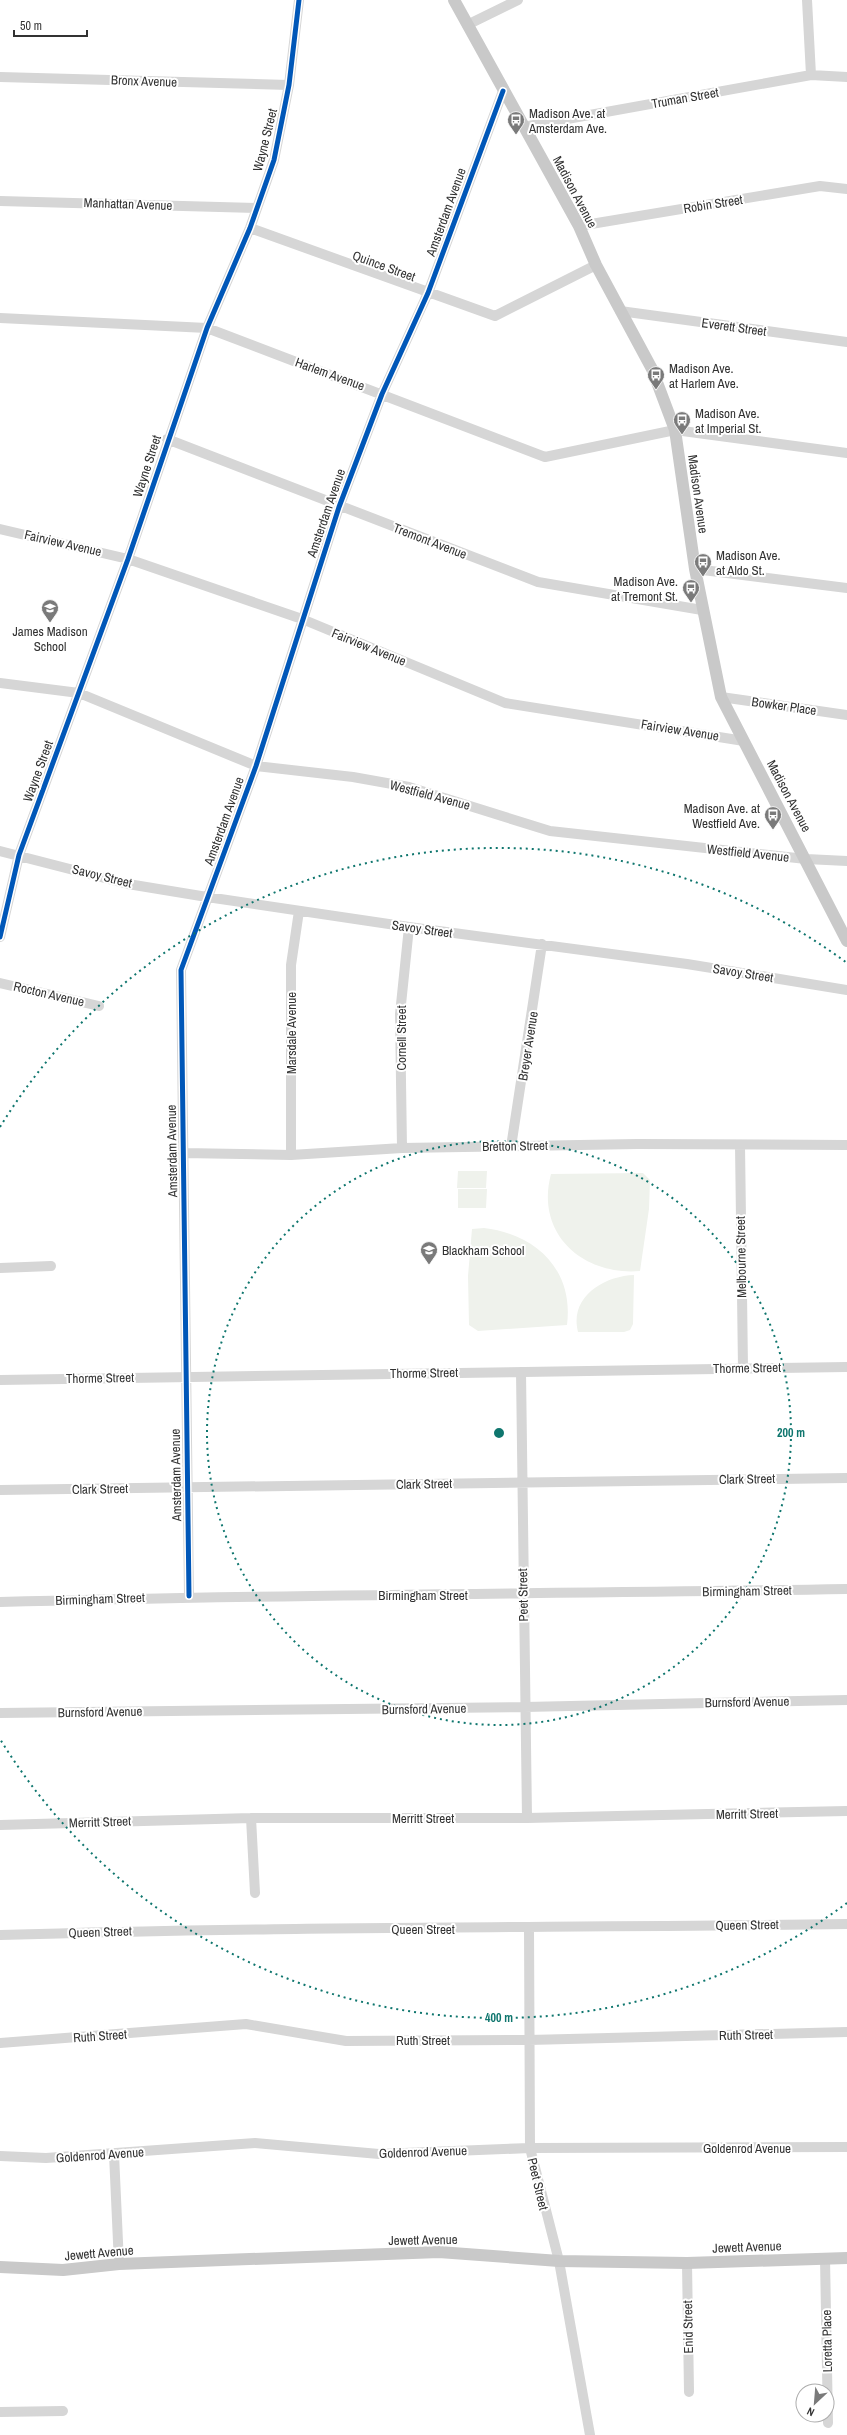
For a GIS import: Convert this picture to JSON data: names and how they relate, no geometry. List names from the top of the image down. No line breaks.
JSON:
{"streets":{"main road":["Madison Avenue","Jewett Avenue"],"street":["Bronx Avenue","Truman Street","Wayne Street","Manhattan Avenue","Robin Street","Amsterdam Avenue","Quince Street","Everett Street","Harlem Avenue","Tremont Avenue","Fairview Avenue","Bowker Place","Westfield Avenue","Savoy Street","Rocton Avenue","Marsdale Avenue","Cornell Street","Breyer Avenue","Bretton Street","Melbourne Street","Thorme Street","Clark Street","Birmingham Street","Peet Street","Burnsford Avenue","Merritt Street","Queen Street","Ruth Street","Goldenrod Avenue","Enid Street","Loretta Place"]},"crossings":[["Bronx Avenue","Wayne Street"],["Truman Street","Madison Avenue"],["Wayne Street","Manhattan Avenue"],["Wayne Street","Quince Street"],["Wayne Street","Harlem Avenue"],["Wayne Street","Tremont Avenue"],["Wayne Street","Fairview Avenue"],["Wayne Street","Westfield Avenue"],["Wayne Street","Savoy Street"],["Madison Avenue","Robin Street"],["Madison Avenue","Amsterdam Avenue"],["Madison Avenue","Quince Street"],["Madison Avenue","Everett Street"],["Madison Avenue","Harlem Avenue"],["Madison Avenue","Tremont Avenue"],["Madison Avenue","Fairview Avenue"],["Madison Avenue","Bowker Place"],["Madison Avenue","Westfield Avenue"],["Amsterdam Avenue","Quince Street"],["Amsterdam Avenue","Harlem Avenue"],["Amsterdam Avenue","Tremont Avenue"],["Amsterdam Avenue","Fairview Avenue"],["Amsterdam Avenue","Westfield Avenue"],["Amsterdam Avenue","Savoy Street"],["Amsterdam Avenue","Bretton Street"],["Amsterdam Avenue","Thorme Street"],["Amsterdam Avenue","Clark Street"],["Amsterdam Avenue","Birmingham Street"],["Savoy Street","Marsdale Avenue"],["Savoy Street","Cornell Street"],["Savoy Street","Breyer Avenue"],["Marsdale Avenue","Bretton Street"],["Cornell Street","Bretton Street"],["Breyer Avenue","Bretton Street"],["Bretton Street","Melbourne Street"],["Melbourne Street","Thorme Street"],["Thorme Street","Peet Street"],["Clark Street","Peet Street"],["Birmingham Street","Peet Street"],["Peet Street","Burnsford Avenue"],["Peet Street","Merritt Street"],["Peet Street","Queen Street"],["Peet Street","Ruth Street"],["Peet Street","Goldenrod Avenue"],["Peet Street","Jewett Avenue"],["Jewett Avenue","Enid Street"],["Jewett Avenue","Loretta Place"]],"places":{"bus stop":["Madison Ave. at Amsterdam Ave.","Madison Ave. at Harlem Ave.","Madison Ave. at Imperial St.","Madison Ave. at Aldo St.","Madison Ave. at Tremont St.","Madison Ave. at Westfield Ave."],"school or university":["James Madison School","Blackham School"]},"scale_bar":"50 m","north":"bottom left","rings":["200 m","400 m"]}
